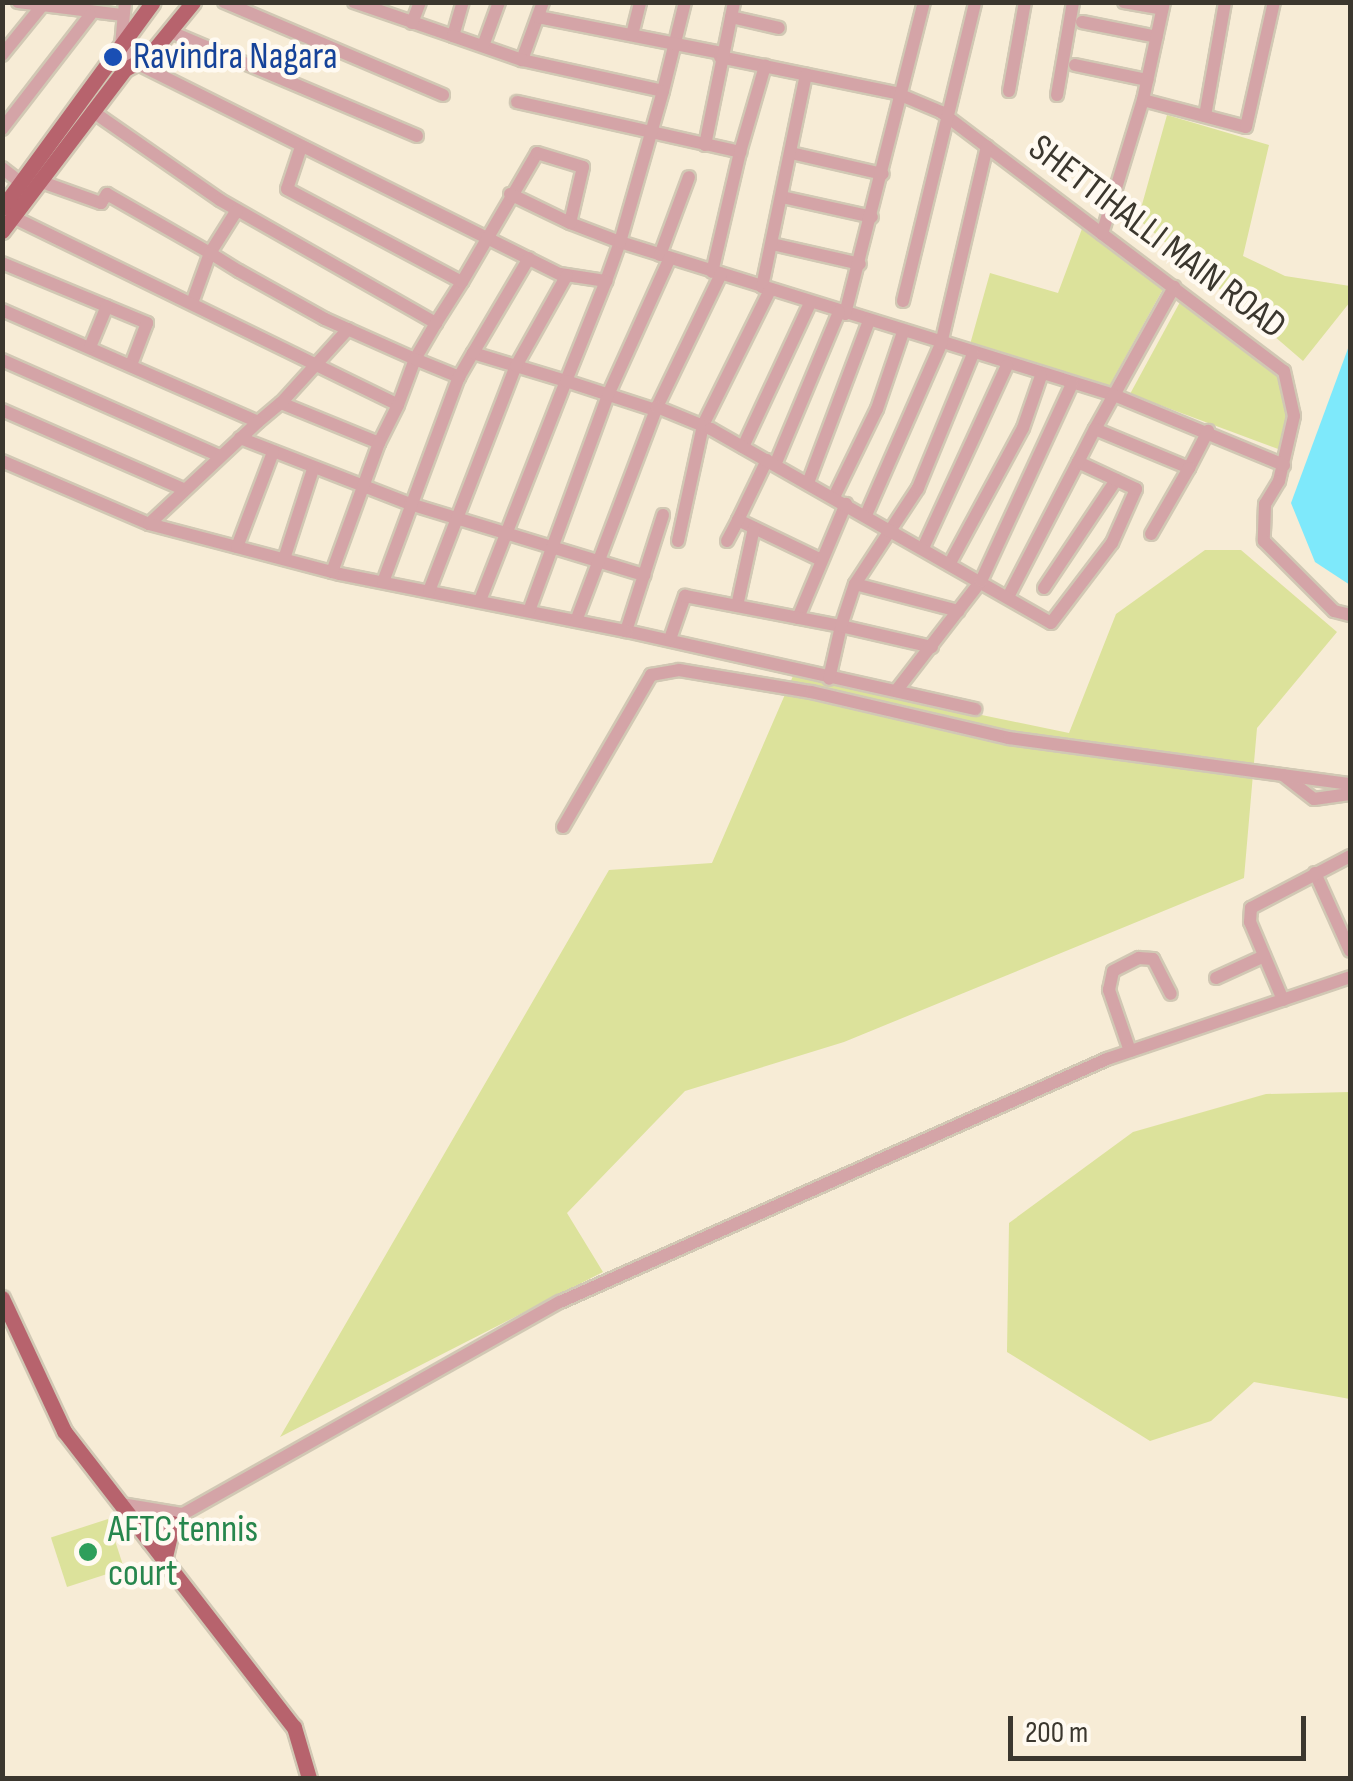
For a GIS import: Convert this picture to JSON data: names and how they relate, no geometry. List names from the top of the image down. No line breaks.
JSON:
{"streets":{"street":["SHETTIHALLI MAIN ROAD"]},"places":["Ravindra Nagara","AFTC tennis court"],"scale_bar":"200 m"}
